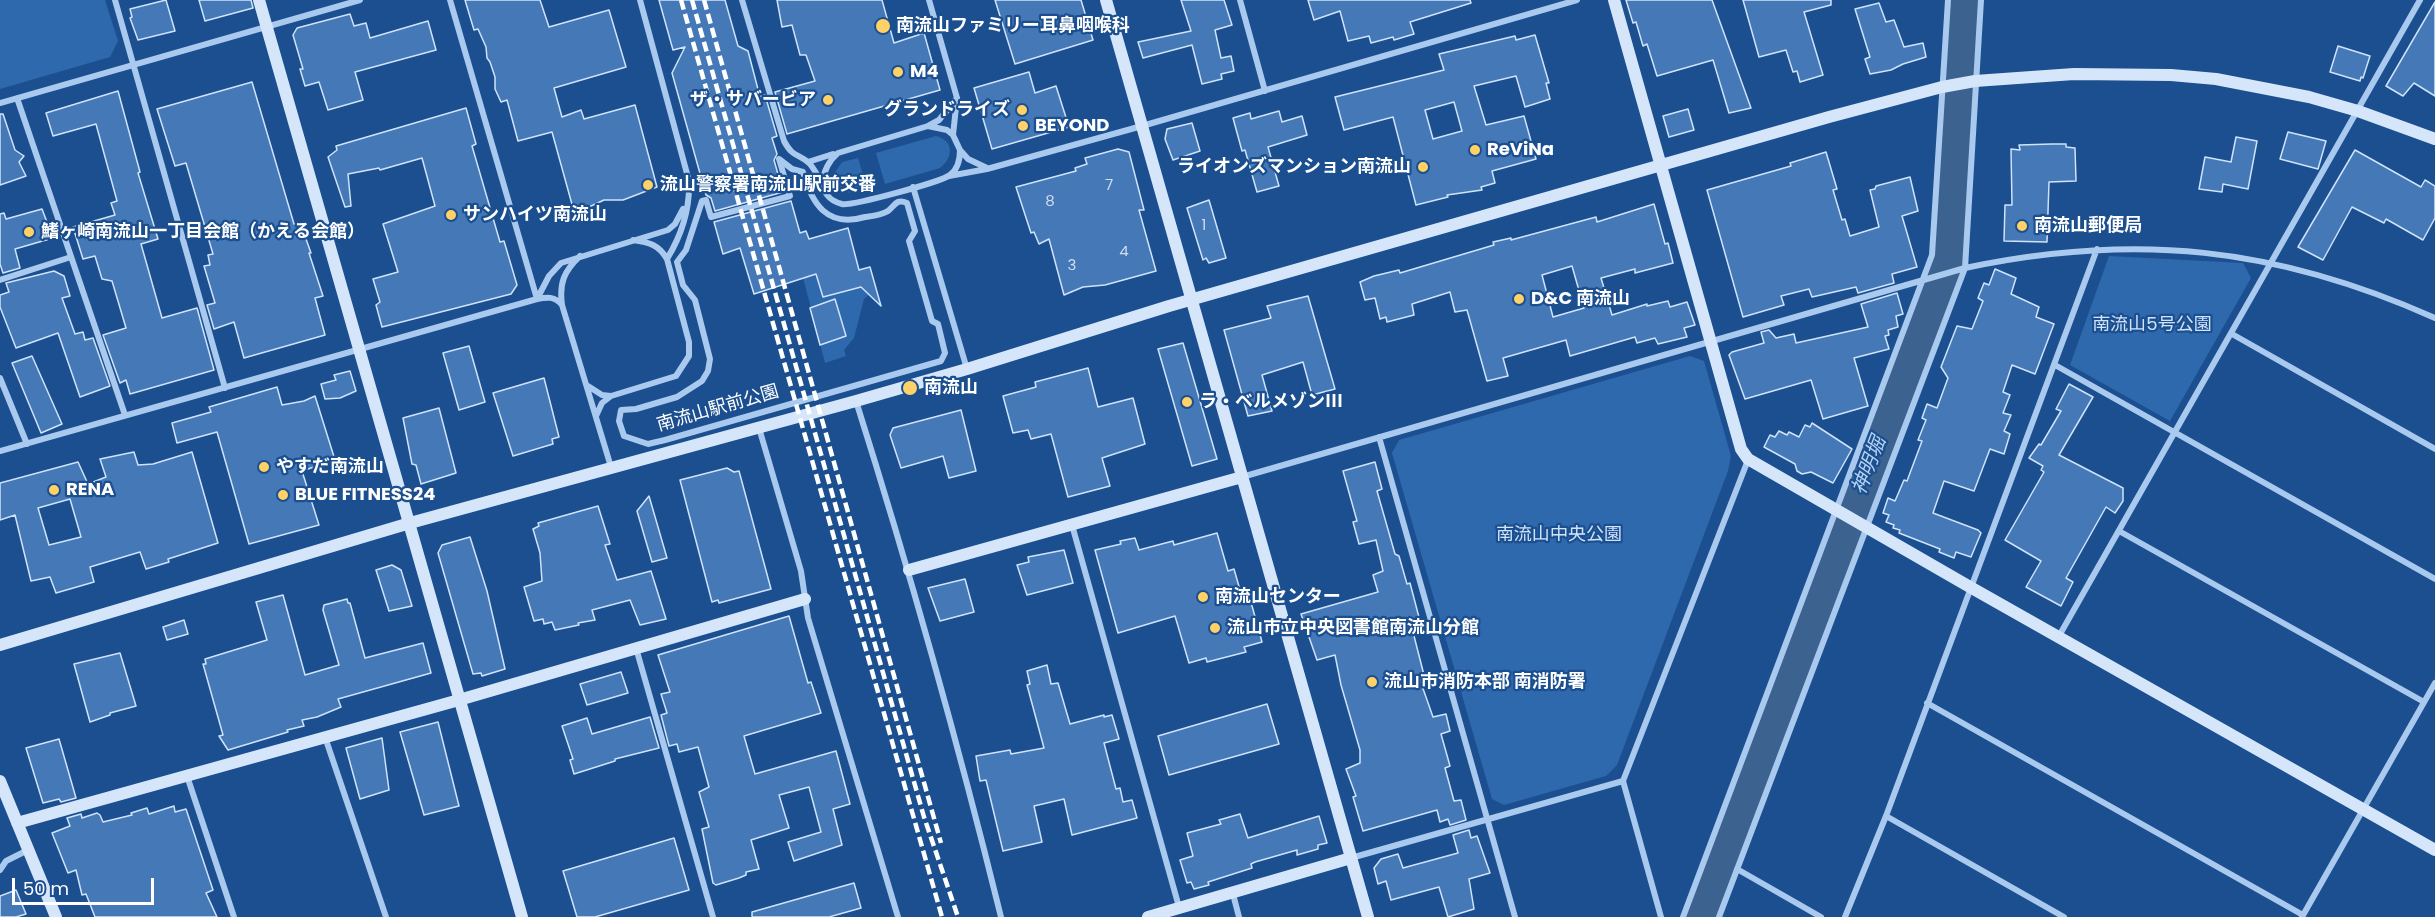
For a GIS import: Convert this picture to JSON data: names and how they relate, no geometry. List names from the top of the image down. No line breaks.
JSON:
{"streets":{"street":["南流山駅前公園"]},"water":["神明堀"],"parks":["南流山5号公園","南流山中央公園"],"places":["南流山ファミリー耳鼻咽喉科","M4","ザ・サバービア","グランドライズ","BEYOND","ReViNa","ライオンズマンション南流山","流山警察署南流山駅前交番","サンハイツ南流山","南流山郵便局","鰭ヶ崎南流山一丁目会館（かえる会館）","D&C 南流山","南流山","ラ・ベルメゾンⅢ","やすだ南流山","RENA","BLUE FITNESS24","南流山センター","流山市立中央図書館南流山分館","流山市消防本部 南消防署"],"house_numbers":["7","8","1","4","3"],"scale_bar":"50 m"}
